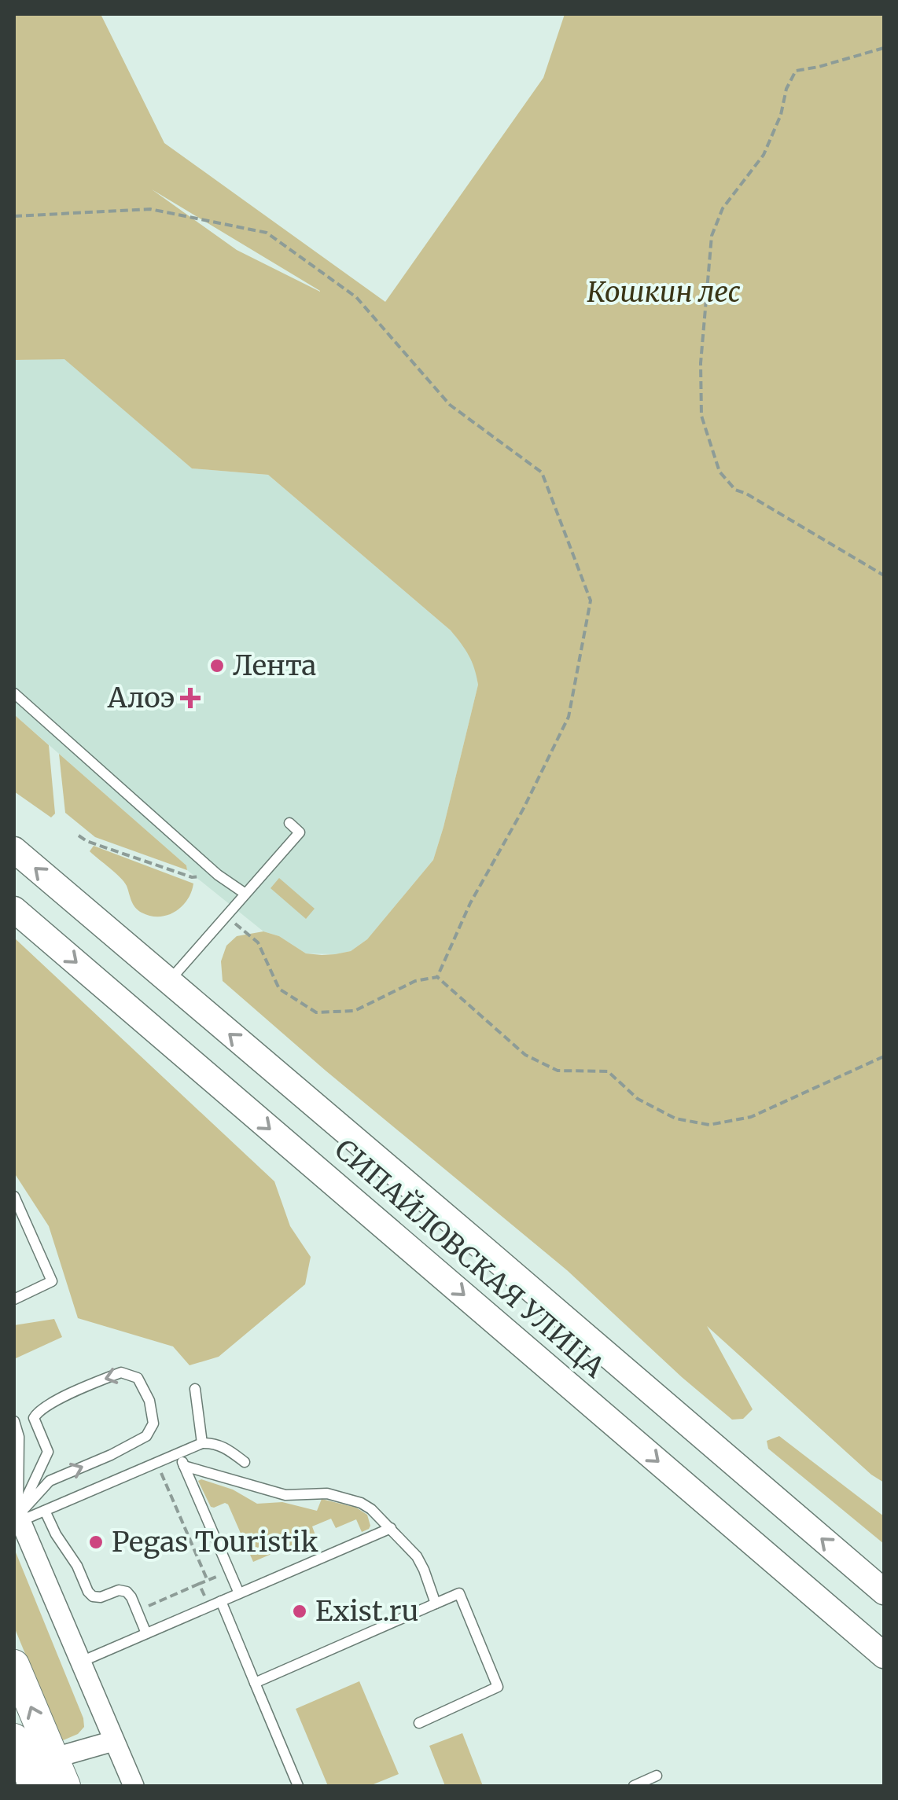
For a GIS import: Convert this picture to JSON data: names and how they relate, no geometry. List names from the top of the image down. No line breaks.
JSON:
{"streets":{"main road":["СИПАЙЛОВСКАЯ УЛИЦА"]},"parks":["Кошкин лес"],"places":{"other":["Лента","Pegas Touristik","Exist.ru"],"health":["Алоэ"]}}
